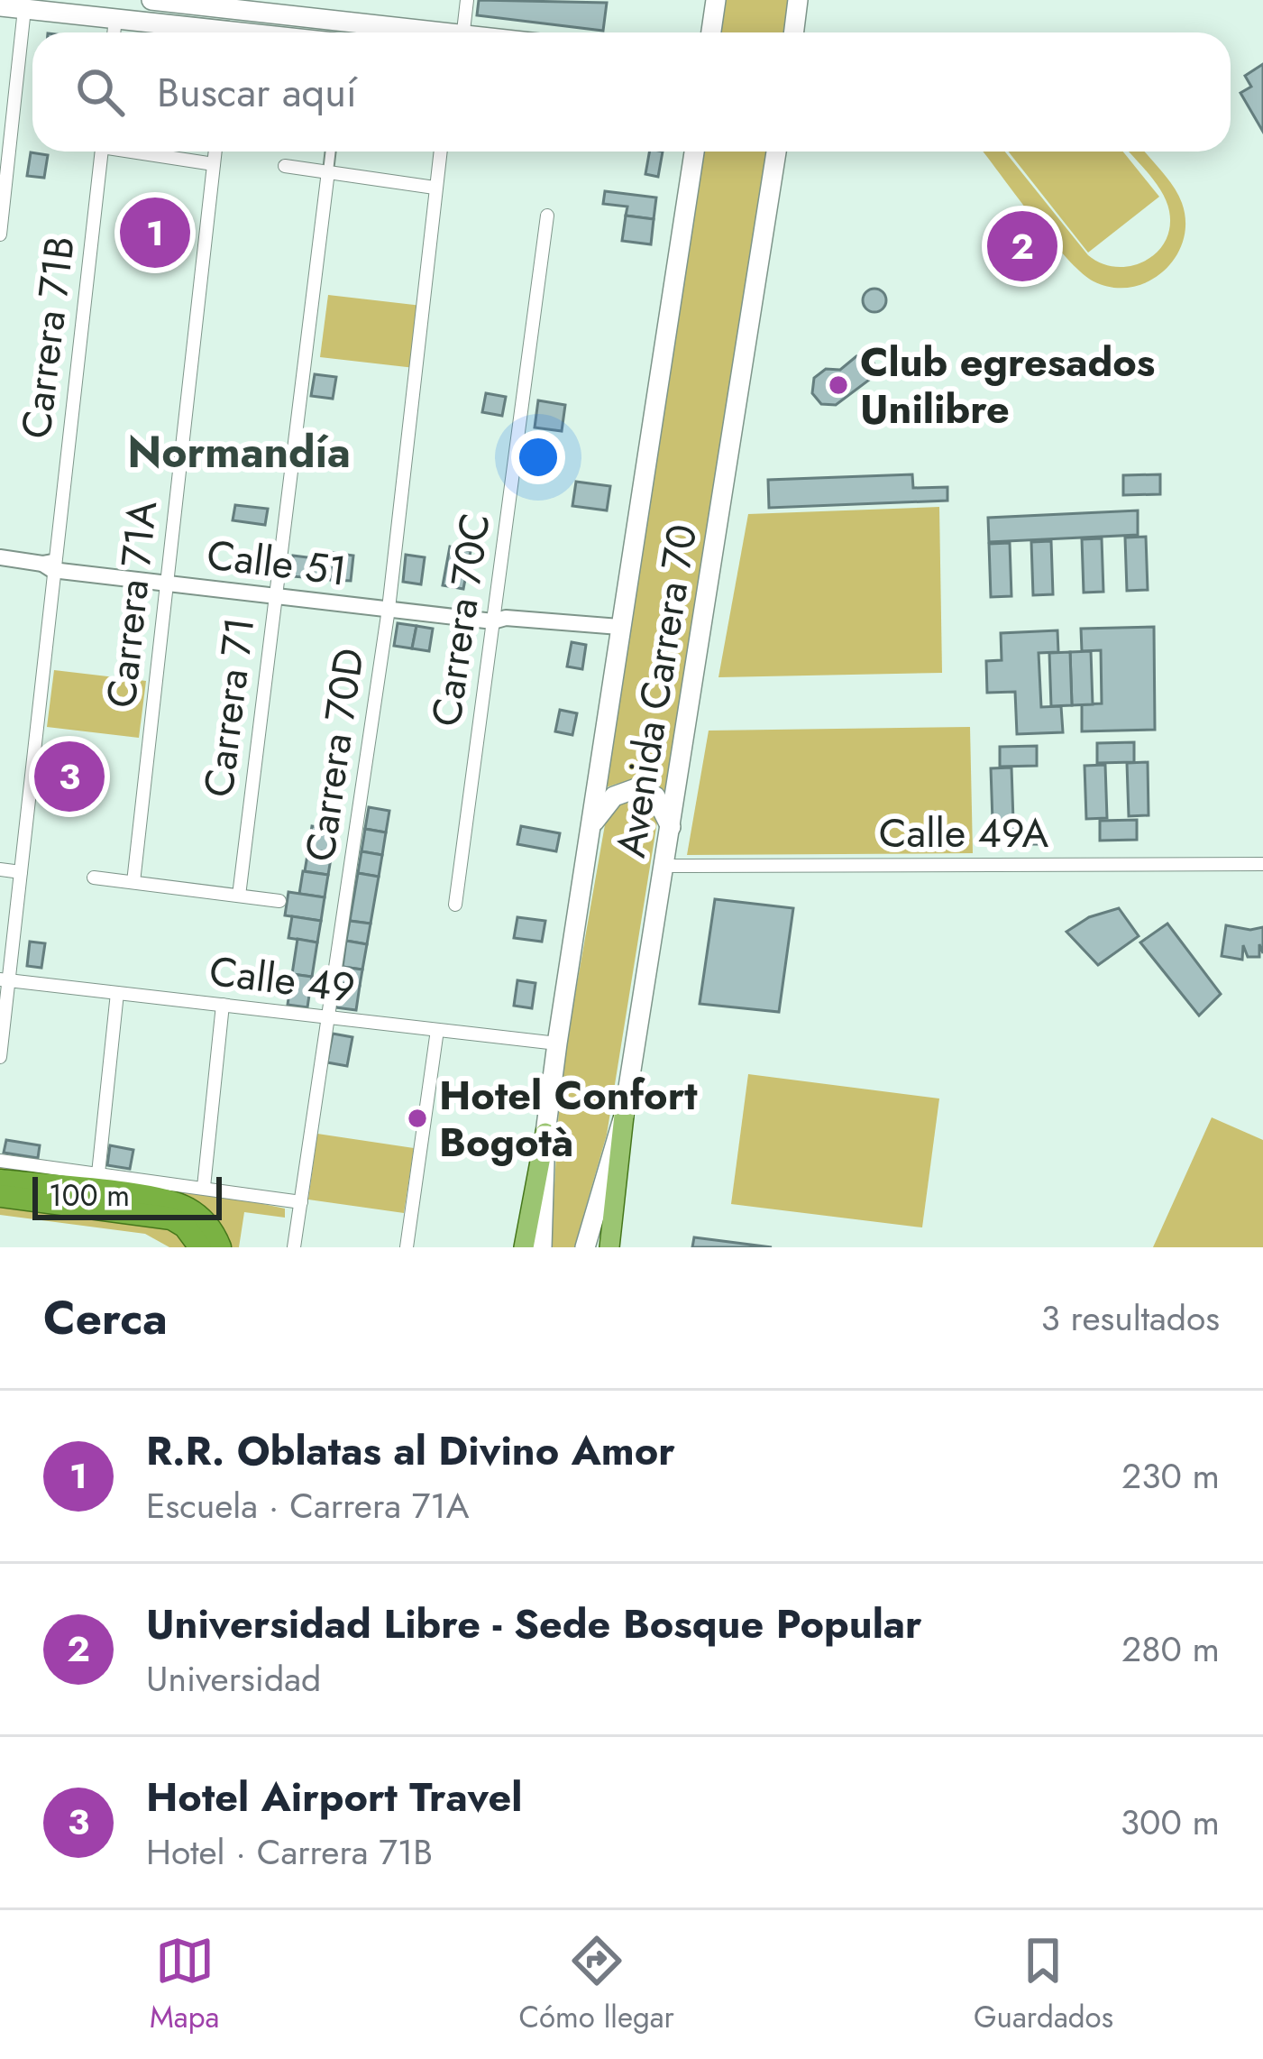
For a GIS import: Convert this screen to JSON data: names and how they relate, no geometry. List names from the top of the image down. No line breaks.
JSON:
{"streets":{"main road":["Avenida Carrera 70"],"street":["Carrera 71B","Calle 51","Carrera 71A","Carrera 70C","Carrera 71","Carrera 70D","Calle 49A","Calle 49"]},"crossings":[["Carrera 71B","Calle 51"],["Carrera 71B","Calle 49"],["Calle 51","Carrera 71A"],["Calle 51","Carrera 70C"],["Calle 51","Avenida Carrera 70"],["Calle 51","Carrera 71"],["Calle 51","Carrera 70D"],["Avenida Carrera 70","Calle 49A"],["Avenida Carrera 70","Calle 49"],["Carrera 70D","Calle 49"]],"districts":["Normandía"],"places":["Club egresados Unilibre","Hotel Confort Bogotà"],"scale_bar":"100 m","page":{"search":"Buscar aquí","pins":["1","2","3"],"scale":"100 m","heading":["Cerca","3 resultados"],"list":[{"mark":"1","name":"R.R. Oblatas al Divino Amor","note":"Escuela · Carrera 71A","value":"230 m"},{"mark":"2","name":"Universidad Libre - Sede Bosque Popular","note":"Universidad","value":"280 m"},{"mark":"3","name":"Hotel Airport Travel","note":"Hotel · Carrera 71B","value":"300 m"}],"nav":["Mapa","Cómo llegar","Guardados"]}}
